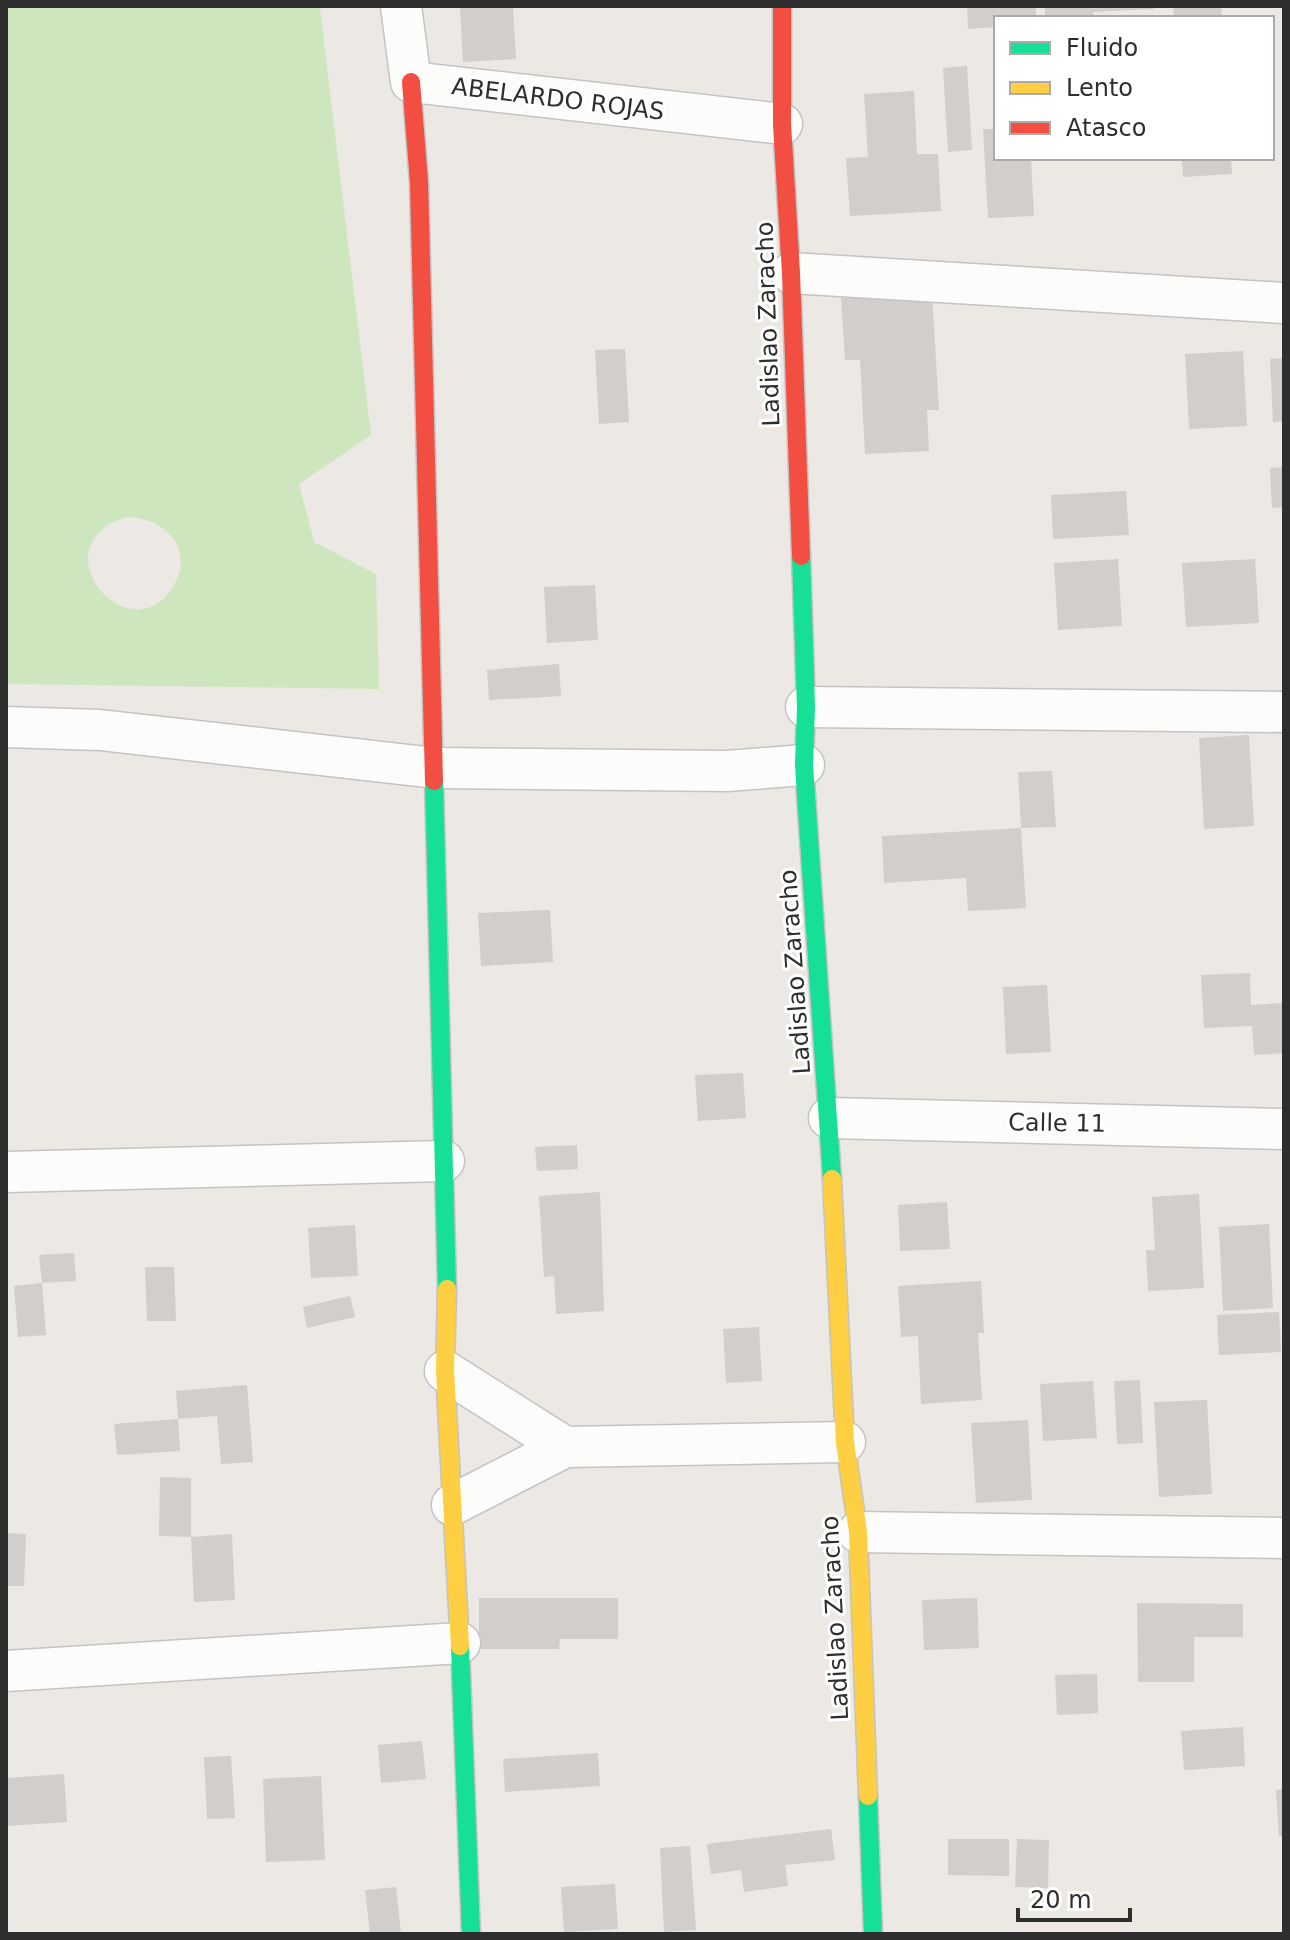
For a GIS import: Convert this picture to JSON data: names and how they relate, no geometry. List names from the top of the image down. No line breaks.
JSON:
{"streets":{"street":["ABELARDO ROJAS","Ladislao Zaracho","Calle 11"]},"crossings":[["ABELARDO ROJAS","Ladislao Zaracho"],["Ladislao Zaracho","Calle 11"]],"legend":["Fluido","Lento","Atasco"],"scale_bar":"20 m"}
